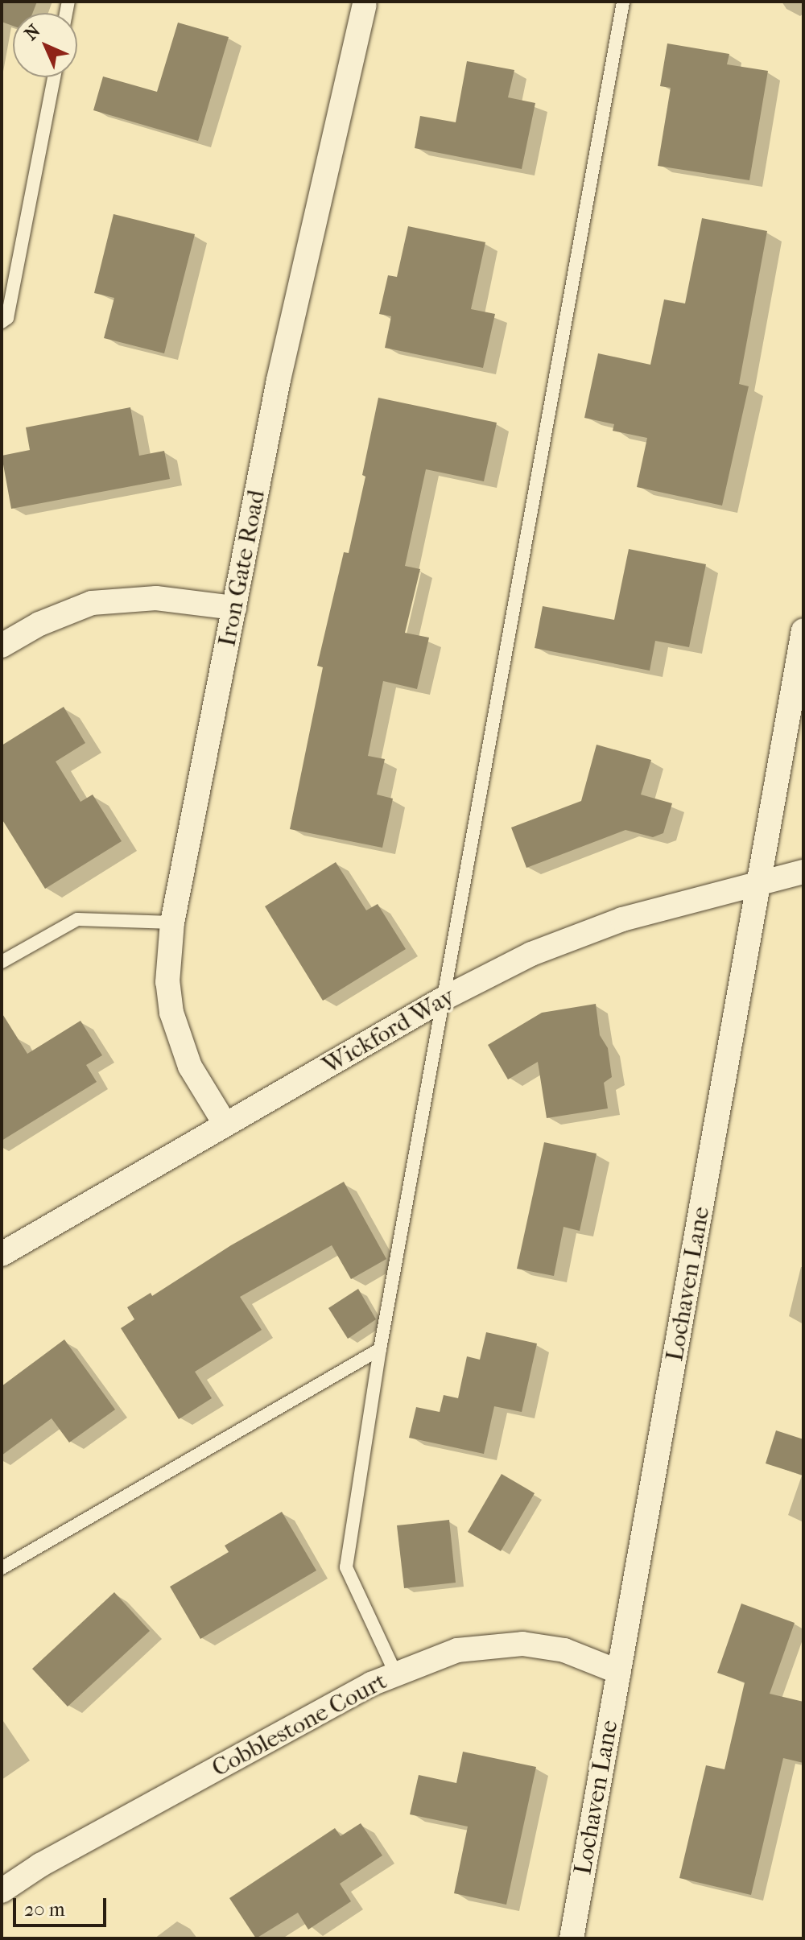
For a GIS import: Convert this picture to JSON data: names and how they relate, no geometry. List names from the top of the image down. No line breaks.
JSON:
{"streets":{"street":["Iron Gate Road","Wickford Way","Lochaven Lane","Cobblestone Court"]},"crossings":[["Iron Gate Road","Wickford Way"],["Wickford Way","Lochaven Lane"],["Lochaven Lane","Cobblestone Court"]],"scale_bar":"20 m","north":"top left"}
